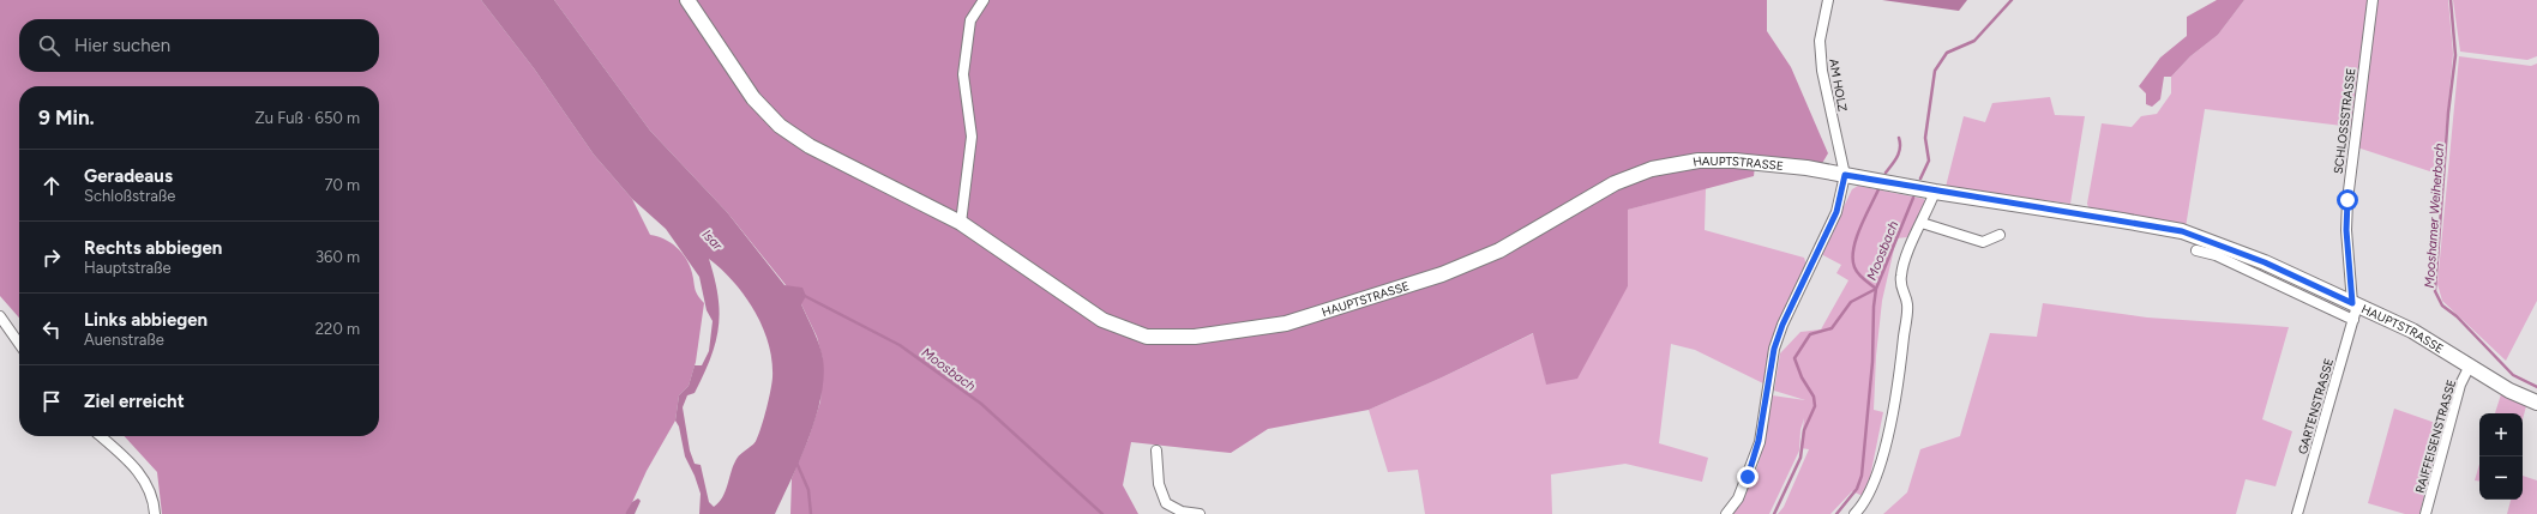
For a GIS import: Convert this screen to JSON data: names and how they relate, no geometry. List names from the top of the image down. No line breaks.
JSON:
{"streets":{"main road":["HAUPTSTRASSE"],"street":["AM HOLZ","SCHLOSSSTRASSE","GARTENSTRASSE","RAIFFEISENSTRASSE"]},"crossings":[["AM HOLZ","HAUPTSTRASSE"],["SCHLOSSSTRASSE","HAUPTSTRASSE"],["SCHLOSSSTRASSE","GARTENSTRASSE"],["HAUPTSTRASSE","GARTENSTRASSE"],["HAUPTSTRASSE","RAIFFEISENSTRASSE"]],"water":["Mooshamer Weiherbach","Isar","Moosbach"],"page":{"search":"Hier suchen","heading":["9 Min.","Zu Fuß · 650 m"],"list":[["Geradeaus","Schloßstraße","70 m"],["Rechts abbiegen","Hauptstraße","360 m"],["Links abbiegen","Auenstraße","220 m"],"Ziel erreicht"],"map_buttons":["+","−"]}}
